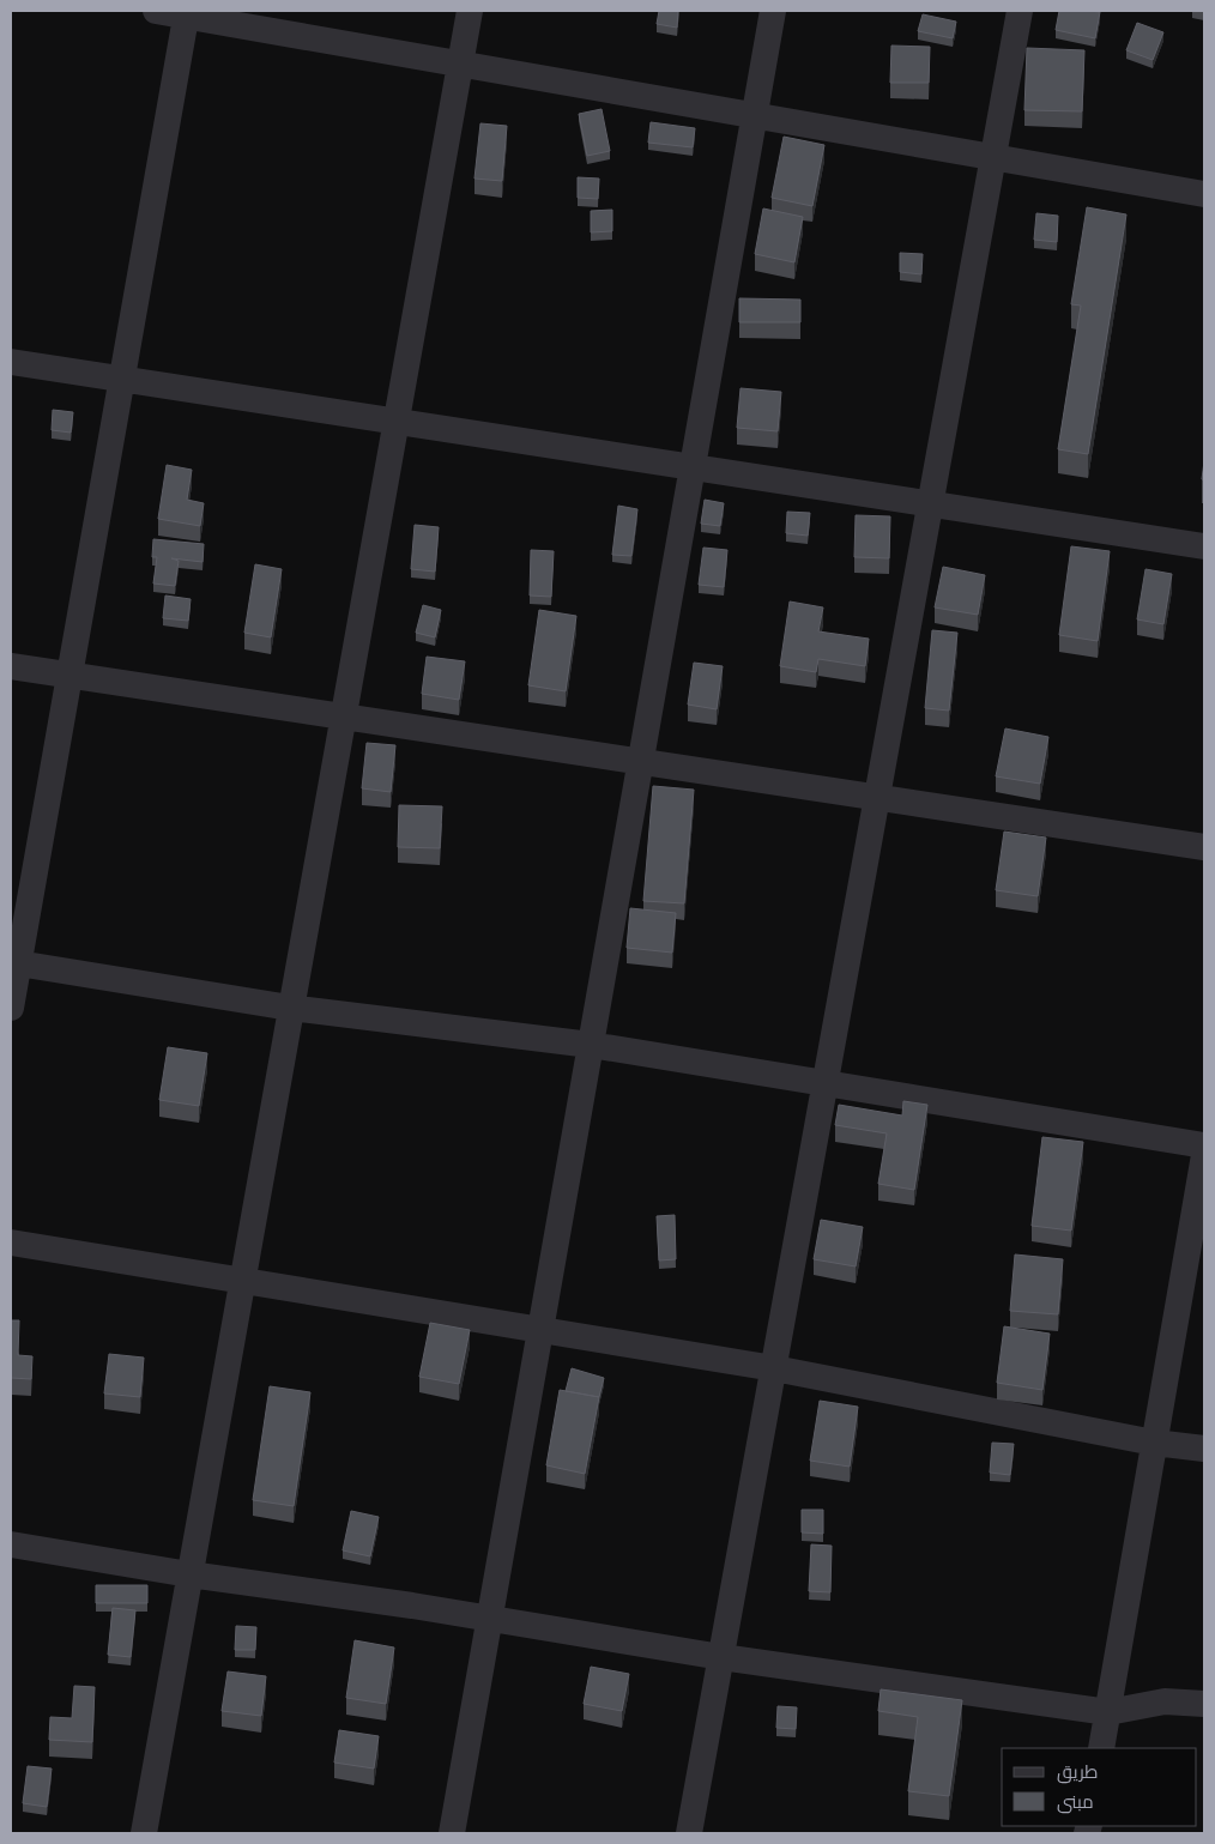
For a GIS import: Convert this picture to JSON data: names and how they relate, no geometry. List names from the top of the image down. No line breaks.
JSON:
{"legend":["طريق","مبنى"]}
